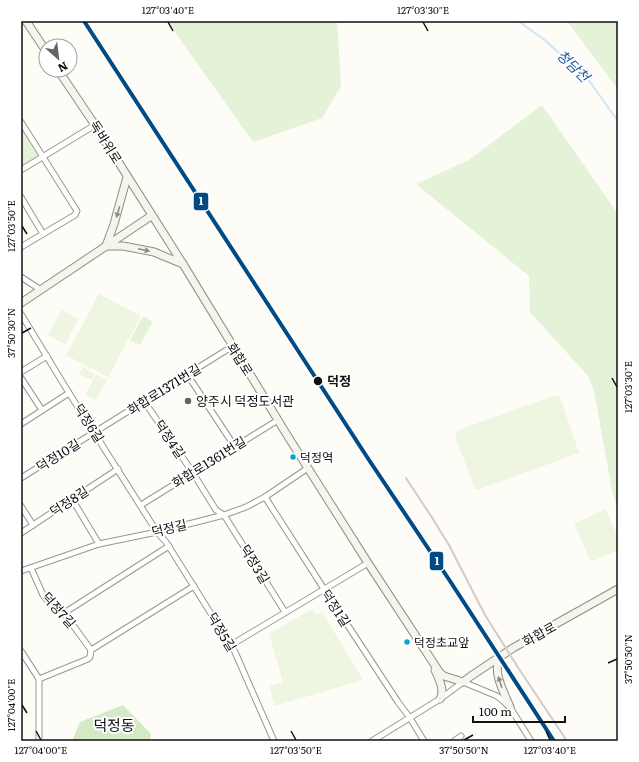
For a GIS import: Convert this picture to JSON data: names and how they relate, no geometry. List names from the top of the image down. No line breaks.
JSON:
{"streets":{"main road":["독바위로","화합로"],"street":["화합로1371번길","덕정6길","덕정4길","덕정10길","화합로1361번길","덕정8길","덕정길","덕정3길","덕정1길","덕정7길","덕정5길"]},"crossings":[["독바위로","화합로"],["화합로","화합로1371번길"],["화합로","화합로1361번길"],["화합로","덕정길"],["화합로","덕정1길"],["화합로1371번길","덕정6길"],["화합로1371번길","덕정4길"],["화합로1371번길","덕정10길"],["덕정6길","덕정10길"],["덕정6길","화합로1361번길"],["덕정6길","덕정8길"],["덕정6길","덕정길"],["덕정6길","덕정5길"],["덕정4길","화합로1361번길"],["덕정4길","덕정길"],["덕정4길","덕정3길"],["덕정길","덕정3길"],["덕정길","덕정1길"],["덕정길","덕정7길"],["덕정길","덕정5길"]],"districts":["덕정동"],"water":["청담천"],"places":["덕정","양주시 덕정도서관","덕정역","덕정초교앞"],"lines":["transit line 1"],"scale_bar":"100 m","north":"bottom right","coordinates":["127°03'40\"E","127°03'30\"E","127°03'50\"E","37°50'30\"N","37°50'50\"N","127°04'00\"E"]}
